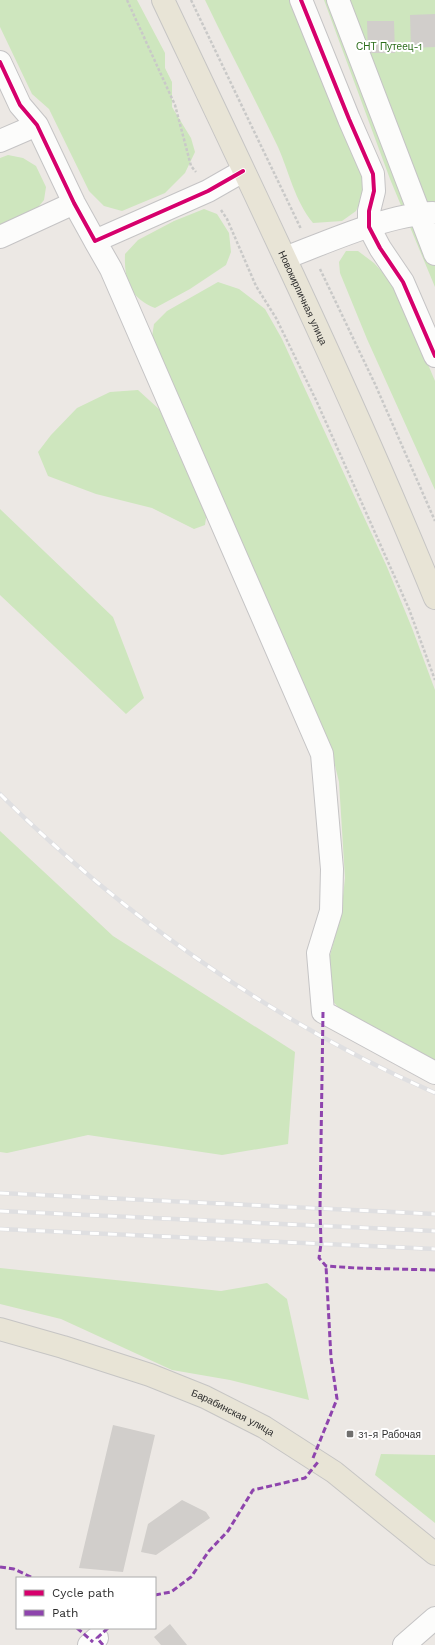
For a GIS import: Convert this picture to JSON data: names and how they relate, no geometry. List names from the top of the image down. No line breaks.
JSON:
{"streets":{"main road":["Новокирпичная улица","Барабинская улица"]},"parks":["СНТ Путеец-1"],"places":{"transit":["31-я Рабочая"]},"legend":["Cycle path","Path"]}
